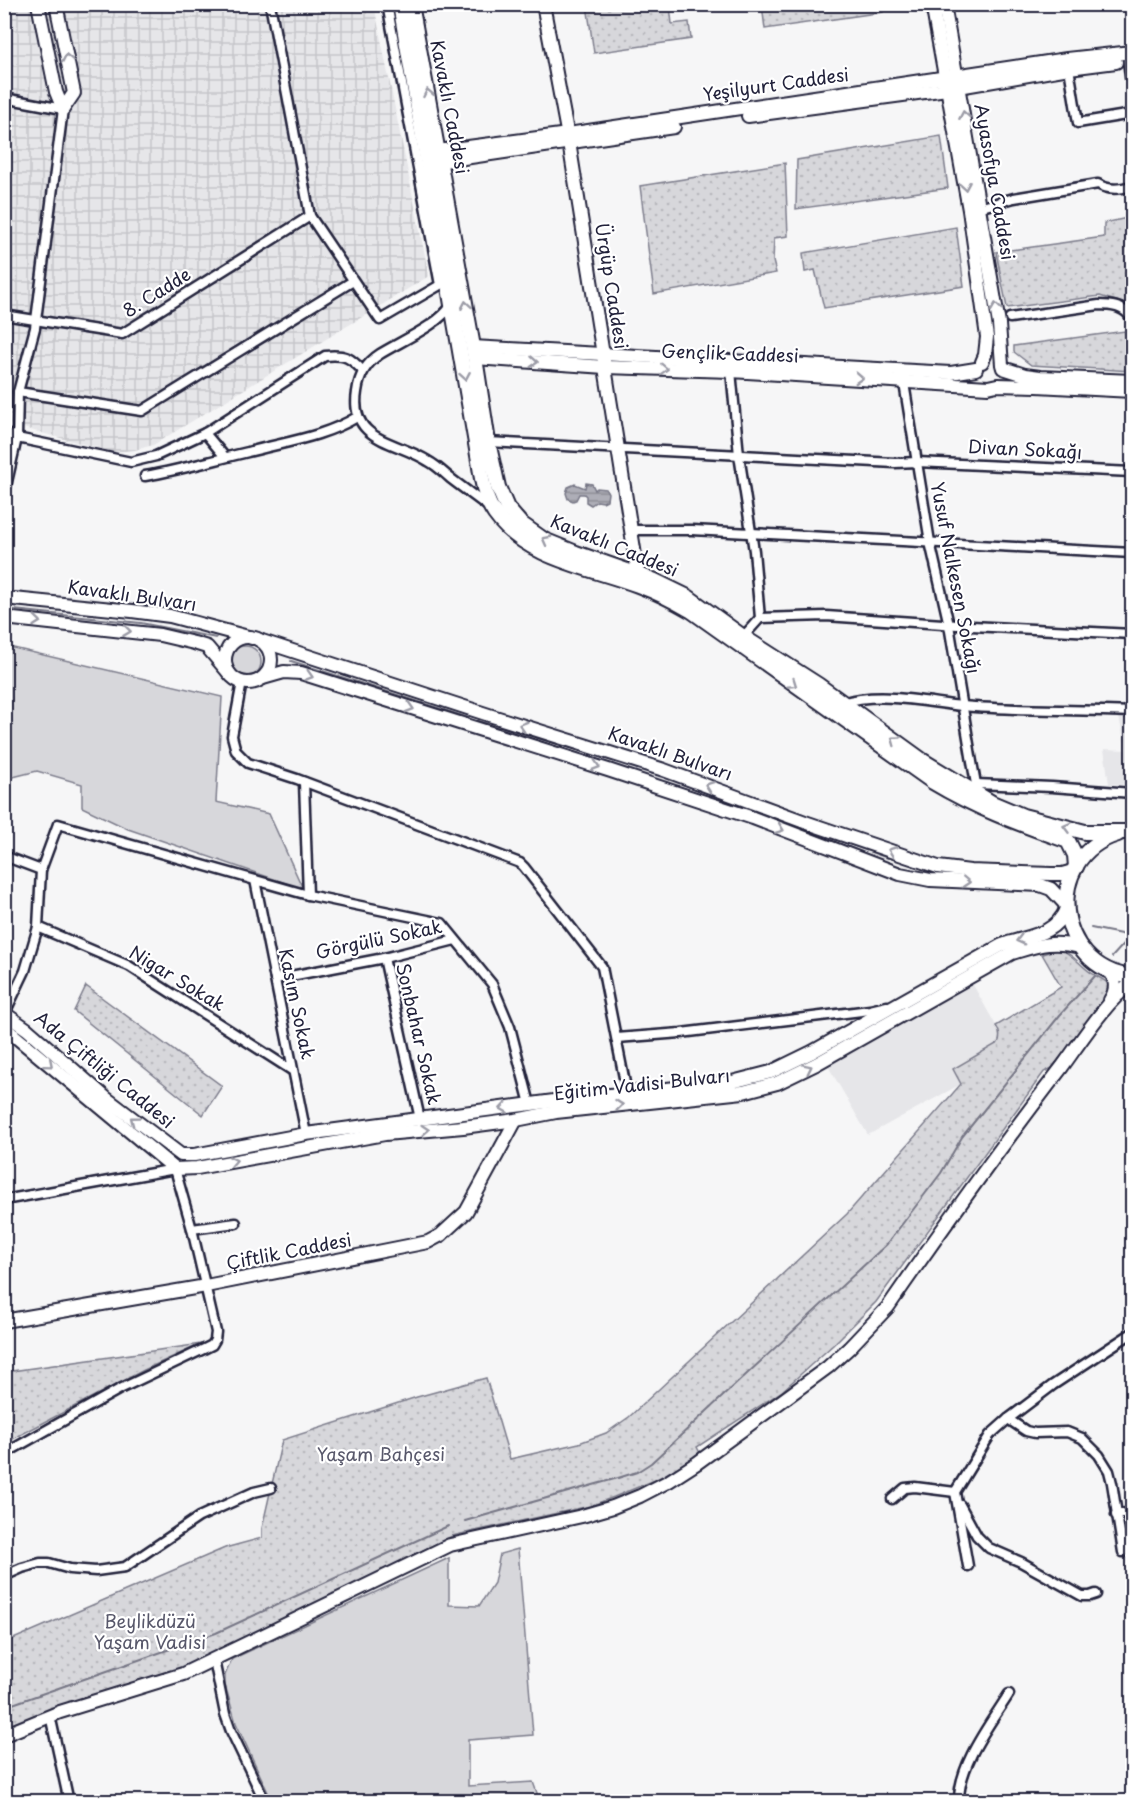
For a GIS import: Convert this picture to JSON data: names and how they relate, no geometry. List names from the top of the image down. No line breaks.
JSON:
{"streets":{"main road":["Yeşilyurt Caddesi","Kavaklı Caddesi","Ayasofya Caddesi","Ürgüp Caddesi","Gençlik Caddesi","Kavaklı Bulvarı","Ada Çiftliği Caddesi","Eğitim Vadisi Bulvarı","Çiftlik Caddesi"],"street":["8. Cadde","Divan Sokağı","Yusuf Nalkesen Sokağı","Görgülü Sokak","Nigar Sokak","Kasım Sokak","Sonbahar Sokak"]},"crossings":[["Yeşilyurt Caddesi","Kavaklı Caddesi"],["Yeşilyurt Caddesi","Ayasofya Caddesi"],["Yeşilyurt Caddesi","Ürgüp Caddesi"],["Kavaklı Caddesi","Ürgüp Caddesi"],["Kavaklı Caddesi","Gençlik Caddesi"],["Kavaklı Caddesi","Divan Sokağı"],["Kavaklı Caddesi","Yusuf Nalkesen Sokağı"],["Kavaklı Caddesi","Kavaklı Bulvarı"],["Ayasofya Caddesi","Gençlik Caddesi"],["Ürgüp Caddesi","Gençlik Caddesi"],["Ürgüp Caddesi","Divan Sokağı"],["Gençlik Caddesi","Yusuf Nalkesen Sokağı"],["Divan Sokağı","Yusuf Nalkesen Sokağı"],["Kavaklı Bulvarı","Eğitim Vadisi Bulvarı"],["Görgülü Sokak","Kasım Sokak"],["Görgülü Sokak","Sonbahar Sokak"],["Nigar Sokak","Kasım Sokak"],["Kasım Sokak","Eğitim Vadisi Bulvarı"],["Sonbahar Sokak","Eğitim Vadisi Bulvarı"],["Ada Çiftliği Caddesi","Eğitim Vadisi Bulvarı"],["Eğitim Vadisi Bulvarı","Çiftlik Caddesi"]],"parks":["Yaşam Bahçesi","Beylikdüzü Yaşam Vadisi"]}
